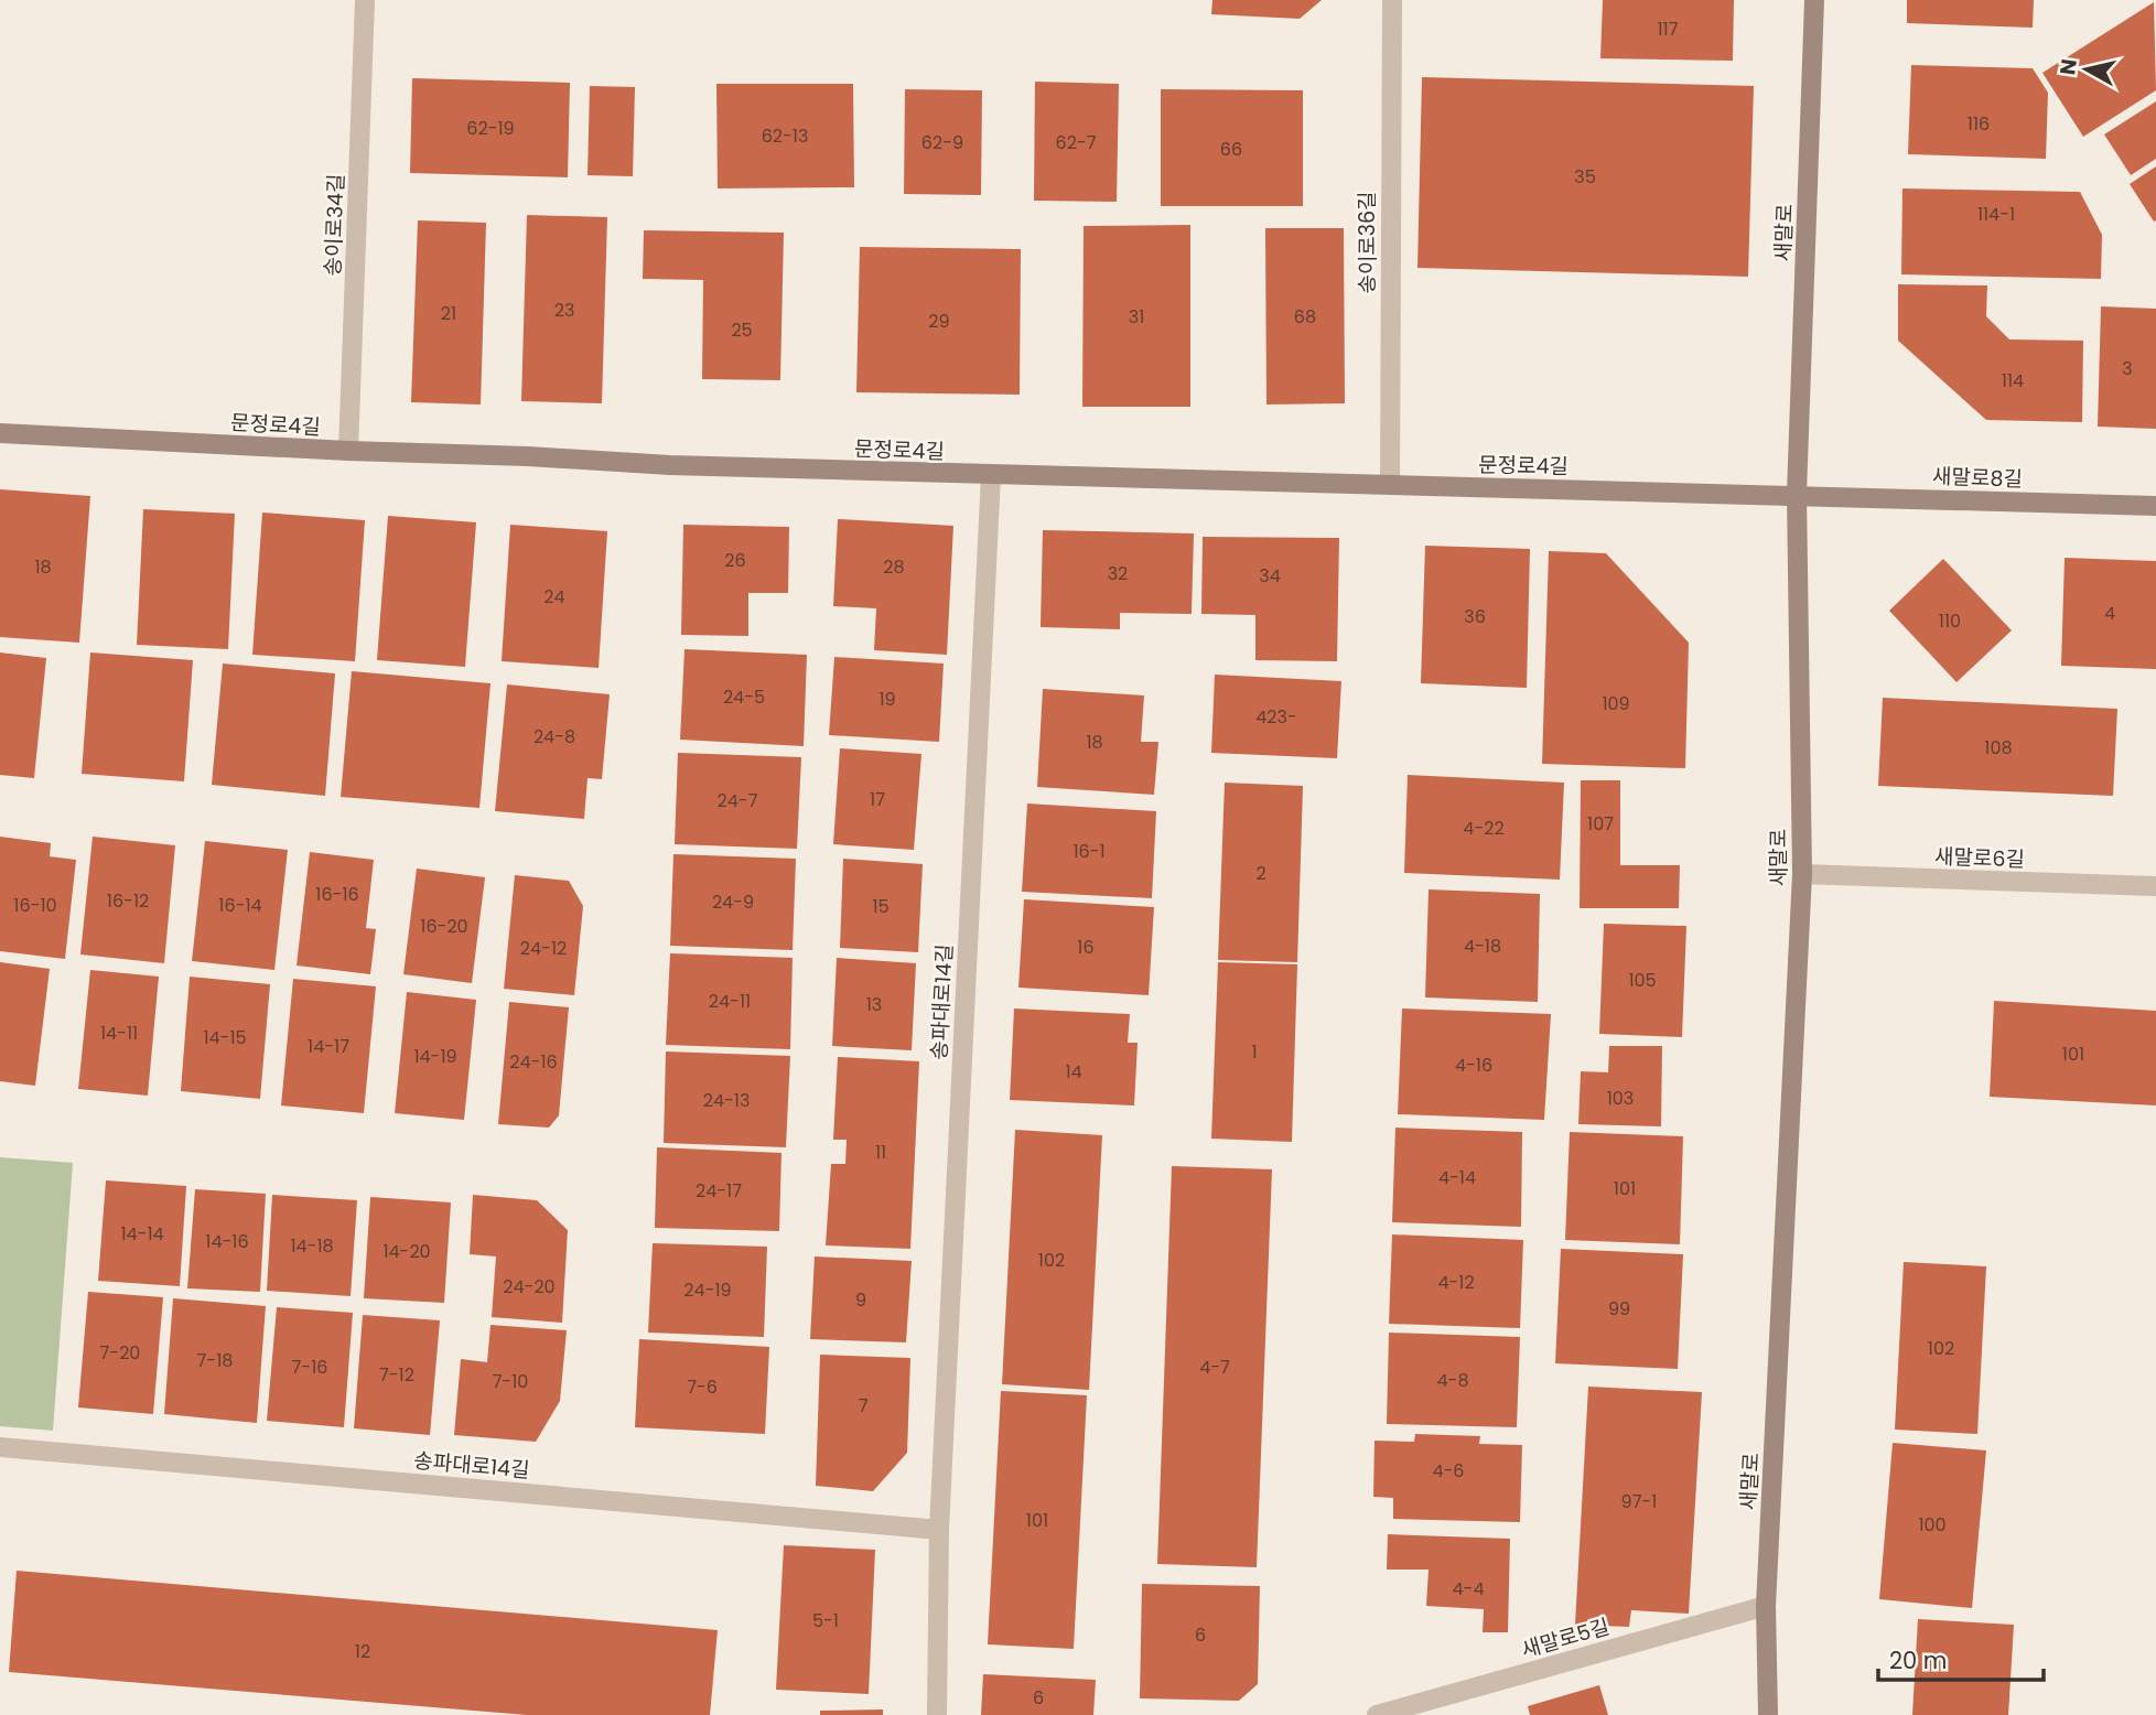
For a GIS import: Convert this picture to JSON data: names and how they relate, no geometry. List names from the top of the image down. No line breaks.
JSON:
{"streets":{"street":["송이로34길","새말로","송이로36길","문정로4길","새말로8길","새말로6길","송파대로14길","새말로5길"]},"crossings":[["송이로34길","문정로4길"],["새말로","문정로4길"],["새말로","새말로8길"],["새말로","새말로6길"],["새말로","새말로5길"],["송이로36길","문정로4길"],["문정로4길","새말로8길"],["문정로4길","송파대로14길"]],"house_numbers":["117","116","62-19","62-13","62-9","62-7","66","35","114-1","23","21","31","68","29","25","3","114","26","18","28","32","34","24","4","36","110","24-5","19","109","423-","24-8","18","108","17","24-7","107","4-22","16-1","2","16-16","16-12","24-9","16-10","16-14","15","16-20","4-18","16","24-12","105","24-11","13","14-11","14-15","14-17","1","101","14-19","24-16","4-16","14","103","24-13","11","4-14","101","24-17","14-14","14-16","14-18","14-20","102","4-12","24-20","24-19","9","99","102","7-20","7-18","7-16","4-7","7-12","4-8","7-10","7-6","7","4-6","97-1","101","100","4-4","5-1","6","12","6"],"scale_bar":"20 m","north":"left"}
